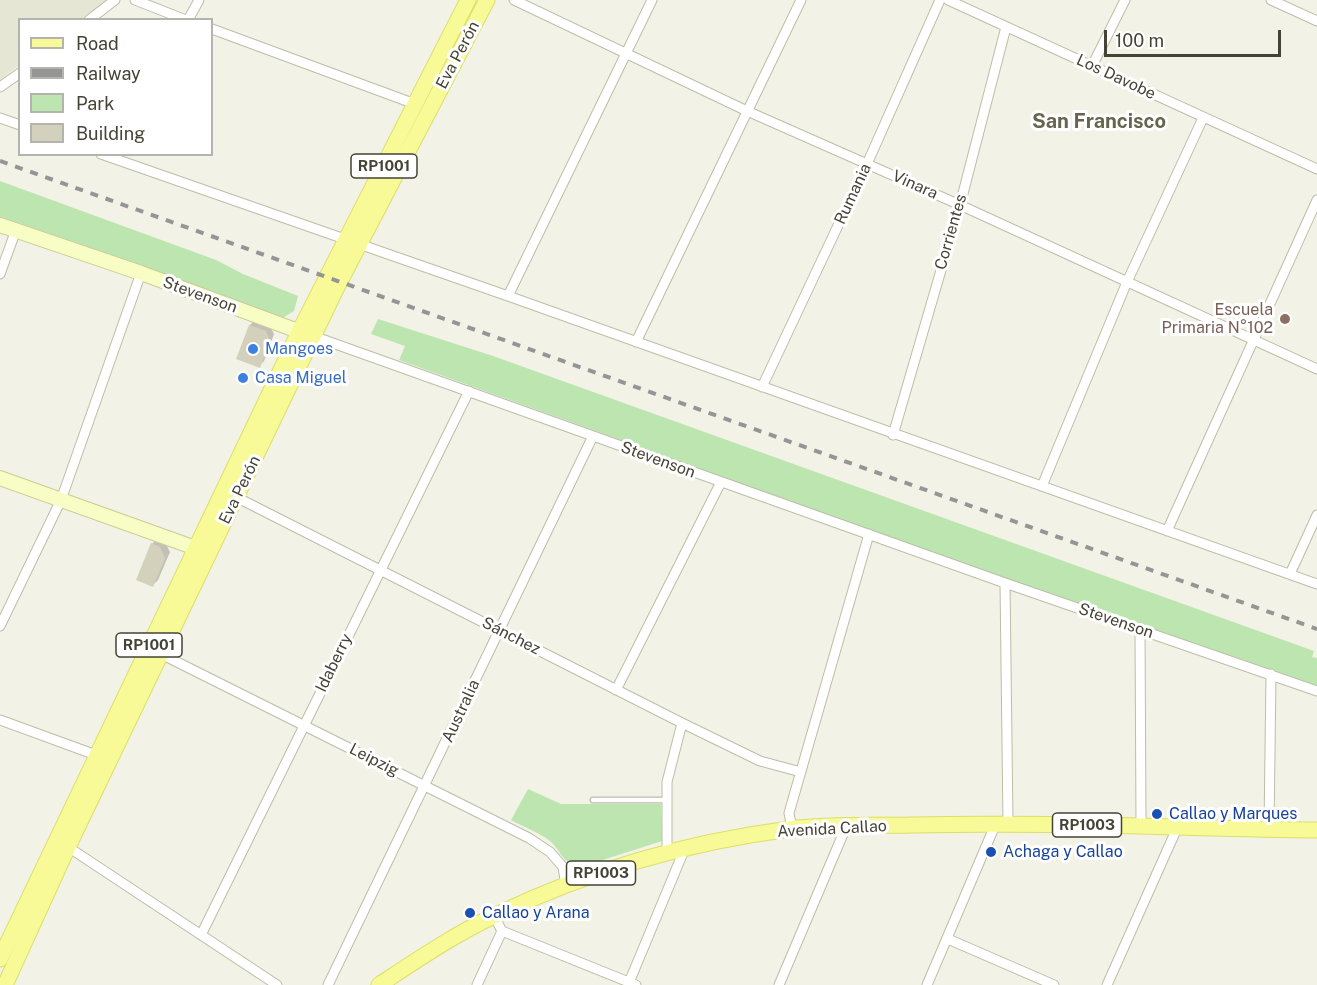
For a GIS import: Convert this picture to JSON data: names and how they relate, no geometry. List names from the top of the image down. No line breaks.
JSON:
{"streets":{"main road":["Eva Perón","RP1001","RP1003","Avenida Callao"],"street":["Los Davobe","Vinara","Rumania","Corrientes","Stevenson","Sánchez","Idaberry","Australia","Leipzig"]},"crossings":[["Eva Perón","Stevenson"],["Eva Perón","Sánchez"],["Eva Perón","Leipzig"],["Los Davobe","Corrientes"],["Vinara","Rumania"],["Vinara","Corrientes"],["Stevenson","Idaberry"],["Stevenson","Australia"],["Sánchez","Idaberry"],["Sánchez","Australia"],["Idaberry","Leipzig"],["Australia","Leipzig"],["Leipzig","Avenida Callao"]],"districts":["San Francisco"],"places":["Escuela Primaria N°102","Mangoes","Casa Miguel","Callao y Marques","Achaga y Callao","Callao y Arana"],"legend":["Road","Railway","Park","Building"],"scale_bar":"100 m"}
